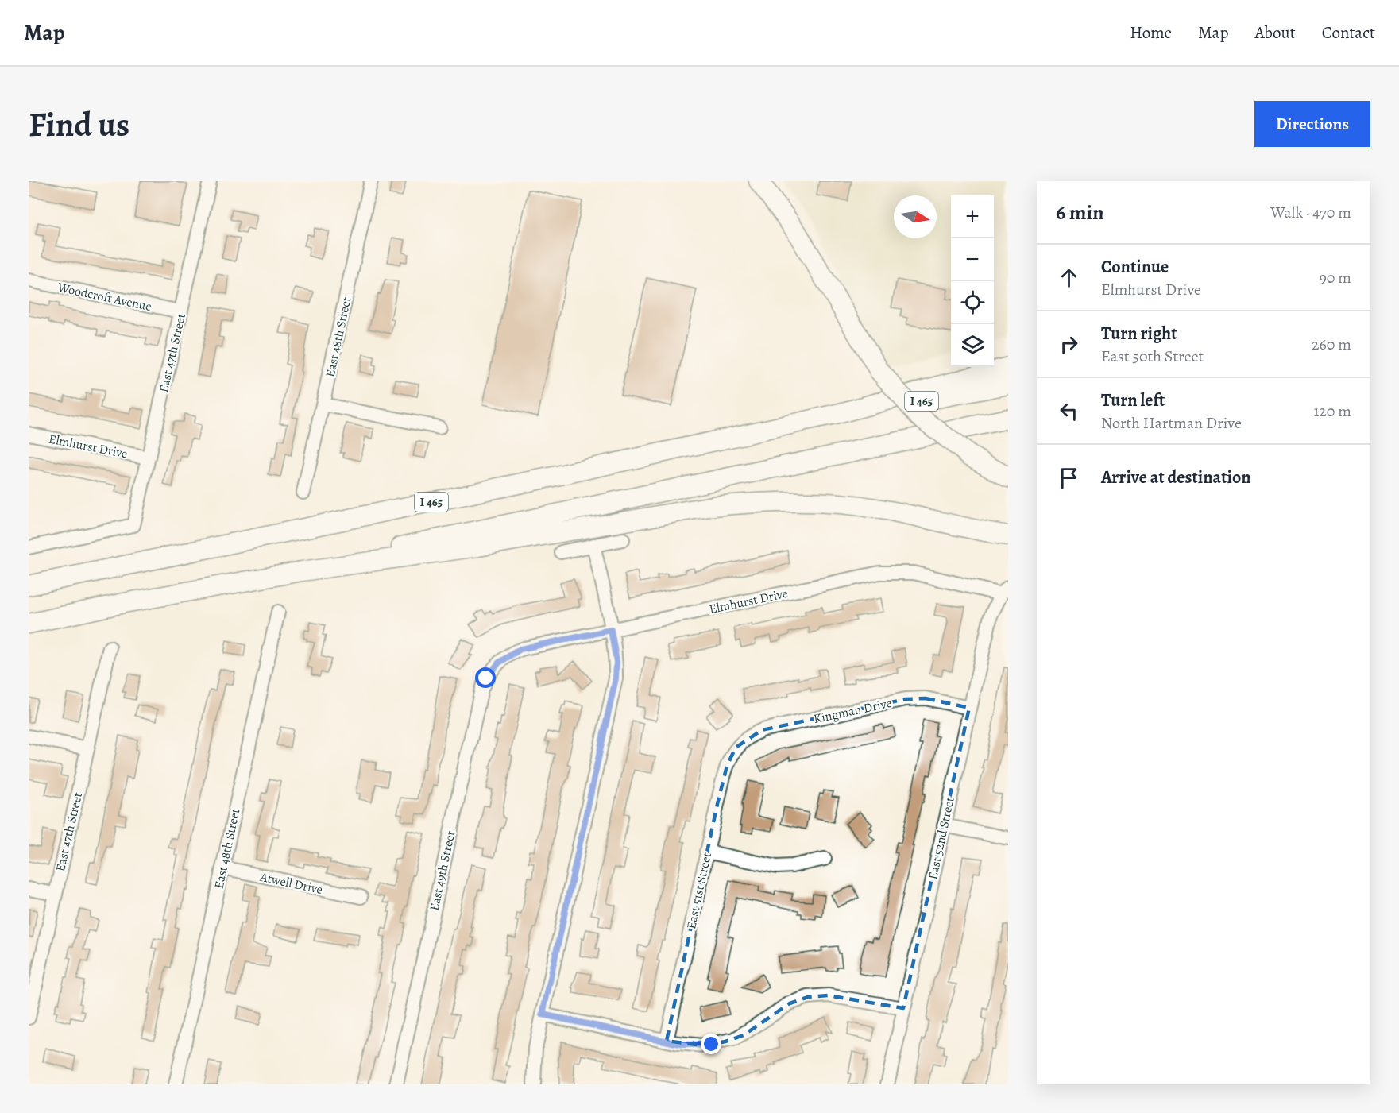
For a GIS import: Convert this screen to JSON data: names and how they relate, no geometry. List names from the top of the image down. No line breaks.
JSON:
{"streets":{"highway":["I 465"],"street":["Woodcroft Avenue","East 48th Street","East 47th Street","Elmhurst Drive","Kingman Drive","East 52nd Street","East 49th Street","Atwell Drive","East 51st Street"]},"crossings":[["Woodcroft Avenue","East 47th Street"],["East 48th Street","Atwell Drive"],["East 47th Street","Elmhurst Drive"],["Elmhurst Drive","East 52nd Street"],["Elmhurst Drive","East 49th Street"],["Kingman Drive","East 52nd Street"],["Kingman Drive","East 51st Street"]],"north":"right","page":{"header":"Map","nav":["Home","Map","About","Contact"],"buttons":"Directions","title":"Find us","heading":["6 min","Walk · 470 m"],"map_buttons":["+","−"],"list":[["Continue","Elmhurst Drive","90 m"],["Turn right","East 50th Street","260 m"],["Turn left","North Hartman Drive","120 m"],"Arrive at destination"]}}
